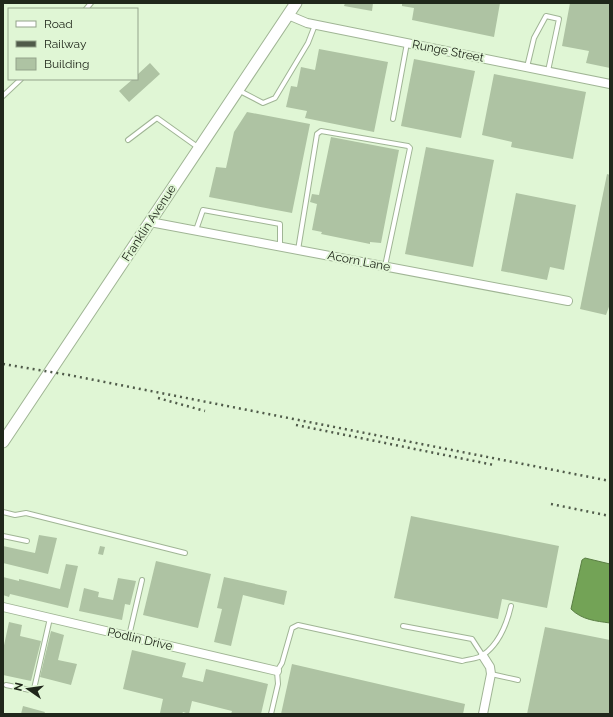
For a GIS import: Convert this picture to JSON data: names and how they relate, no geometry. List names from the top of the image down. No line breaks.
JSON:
{"streets":{"main road":["Franklin Avenue"],"street":["Runge Street","Acorn Lane","Podlin Drive"]},"crossings":[["Runge Street","Franklin Avenue"],["Franklin Avenue","Acorn Lane"]],"legend":["Road","Railway","Building"],"north":"left"}
